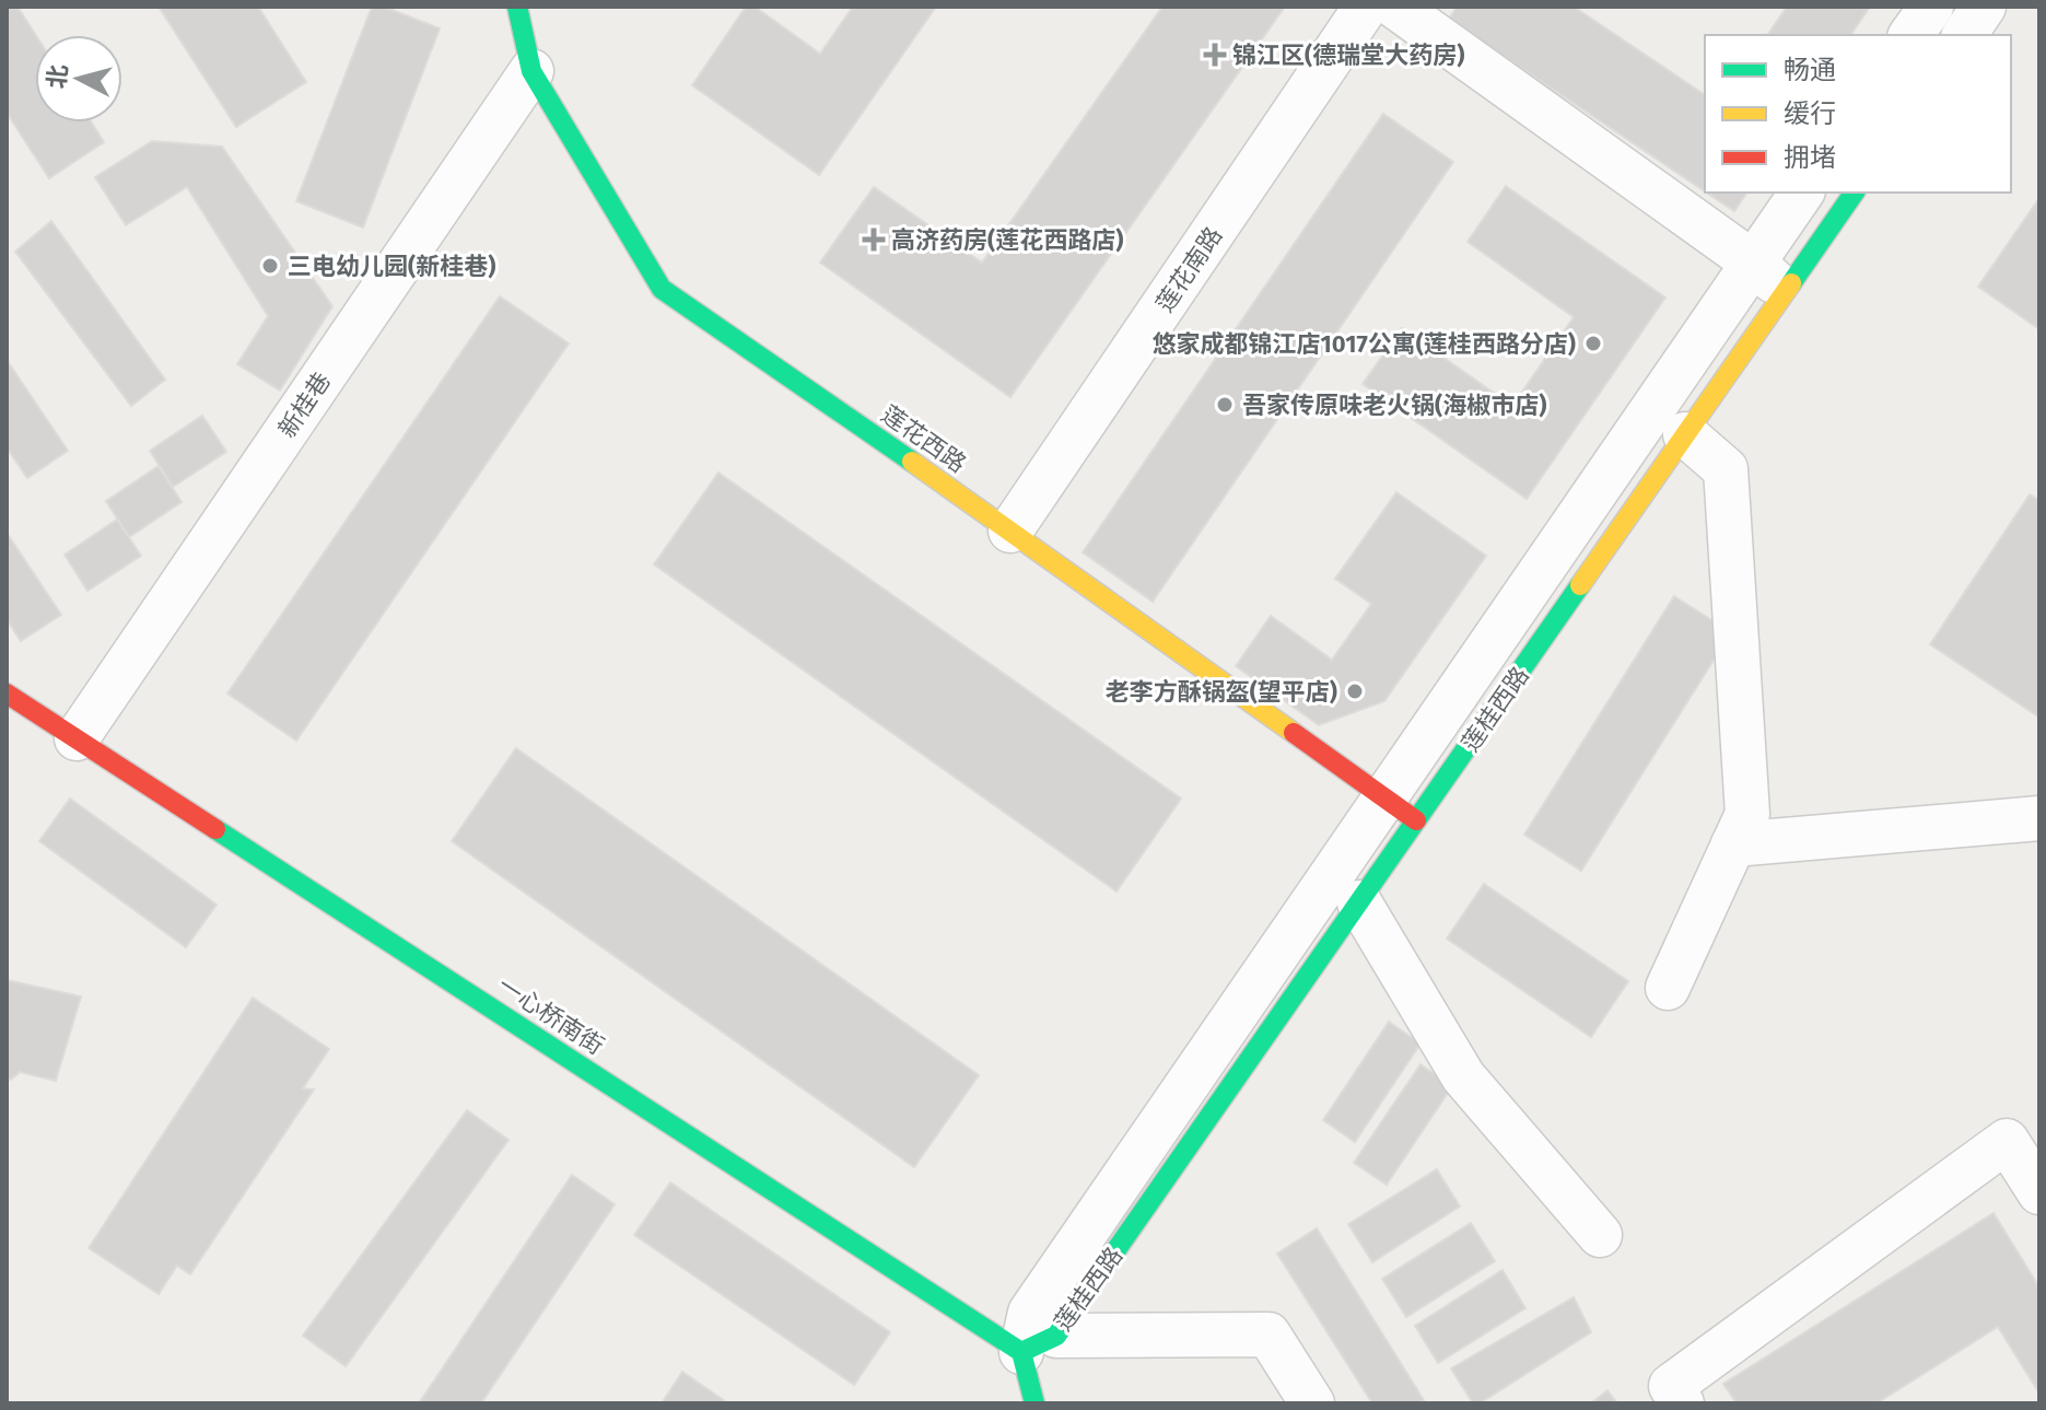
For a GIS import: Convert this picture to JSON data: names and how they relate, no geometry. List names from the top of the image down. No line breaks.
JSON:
{"streets":{"street":["莲花南路","新桂巷","莲花西路","莲桂西路","一心桥南街"]},"crossings":[["莲花南路","莲花西路"],["新桂巷","莲花西路"],["新桂巷","一心桥南街"],["莲花西路","莲桂西路"],["莲桂西路","一心桥南街"]],"places":{"health":["锦江区(德瑞堂大药房)","高济药房(莲花西路店)"],"other":["三电幼儿园(新桂巷)","悠家成都锦江店1017公寓(莲桂西路分店)","吾家传原味老火锅(海椒市店)","老李方酥锅盔(望平店)"]},"legend":["畅通","缓行","拥堵"],"north":"left"}
